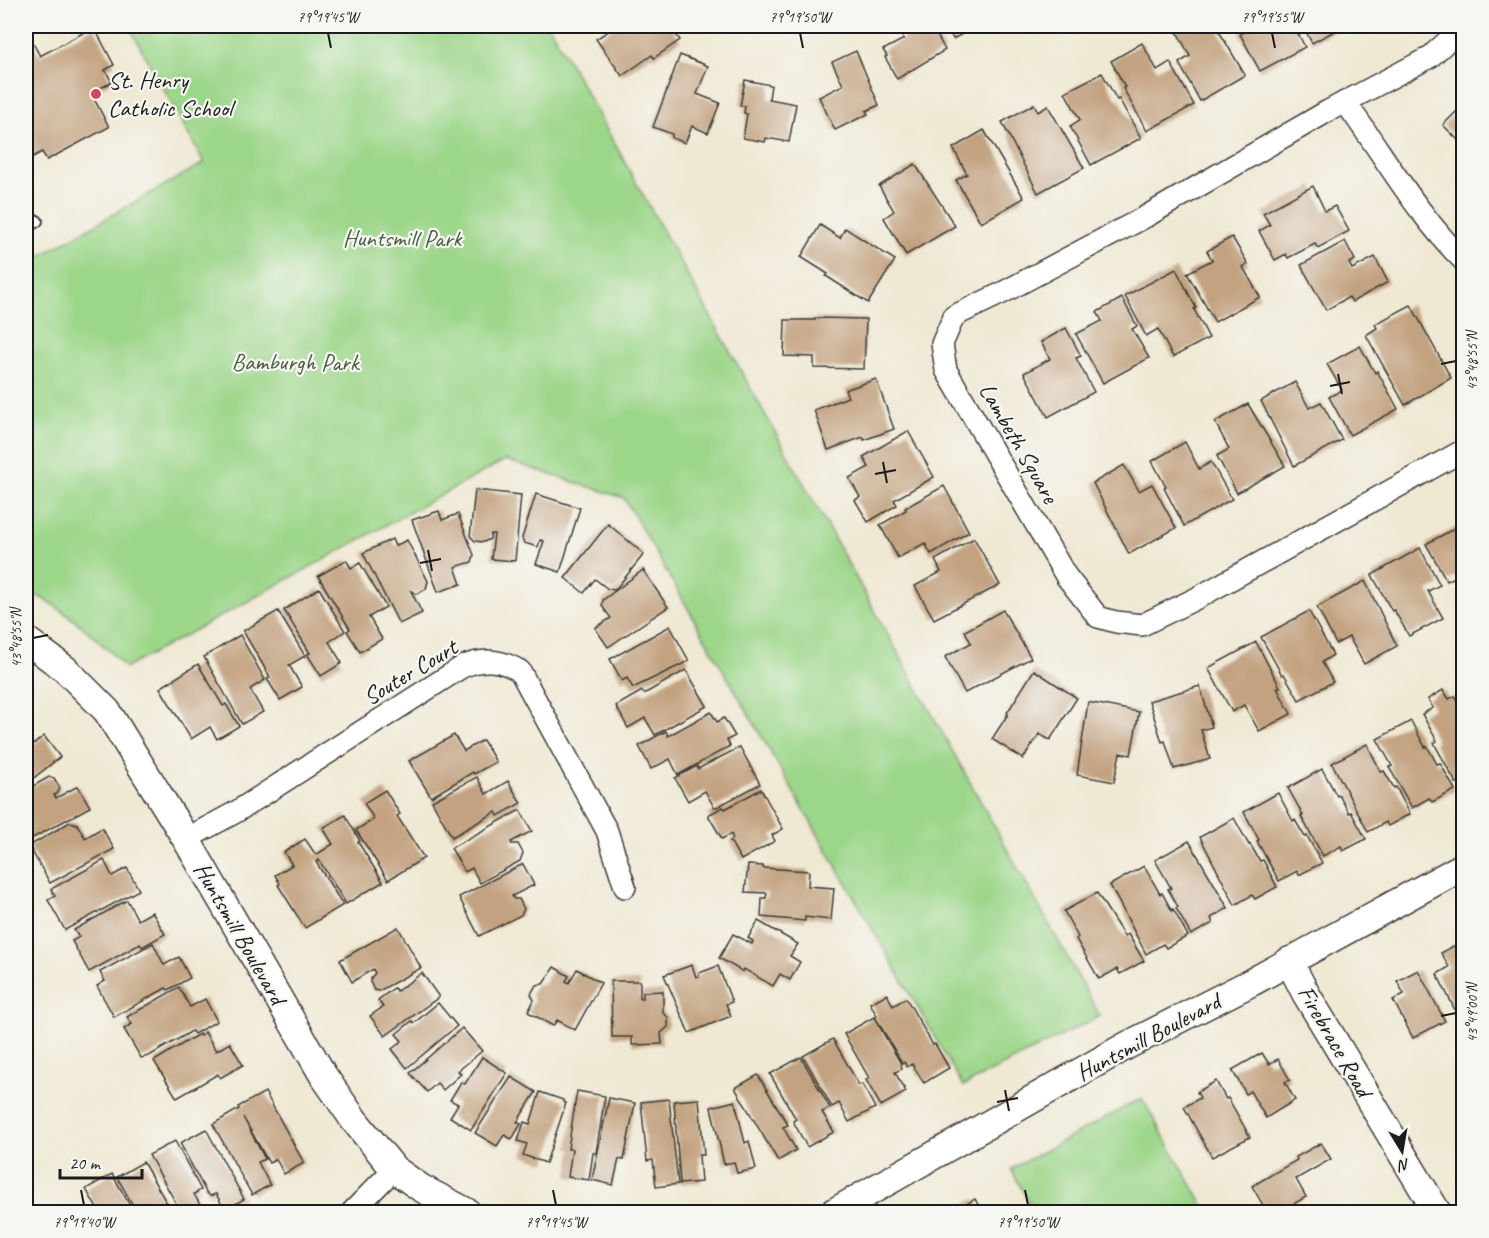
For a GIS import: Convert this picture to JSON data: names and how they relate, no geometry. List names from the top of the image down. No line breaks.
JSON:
{"streets":{"street":["Lambeth Square","Souter Court","Huntsmill Boulevard","Firebrace Road"]},"crossings":[["Souter Court","Huntsmill Boulevard"],["Huntsmill Boulevard","Firebrace Road"]],"parks":["Huntsmill Park","Bamburgh Park"],"places":["St. Henry Catholic School"],"scale_bar":"20 m","north":"bottom","coordinates":["79°19'45\"W","79°19'50\"W","79°19'55\"W","43°48'55\"N","43°49'00\"N","79°19'40\"W"]}
